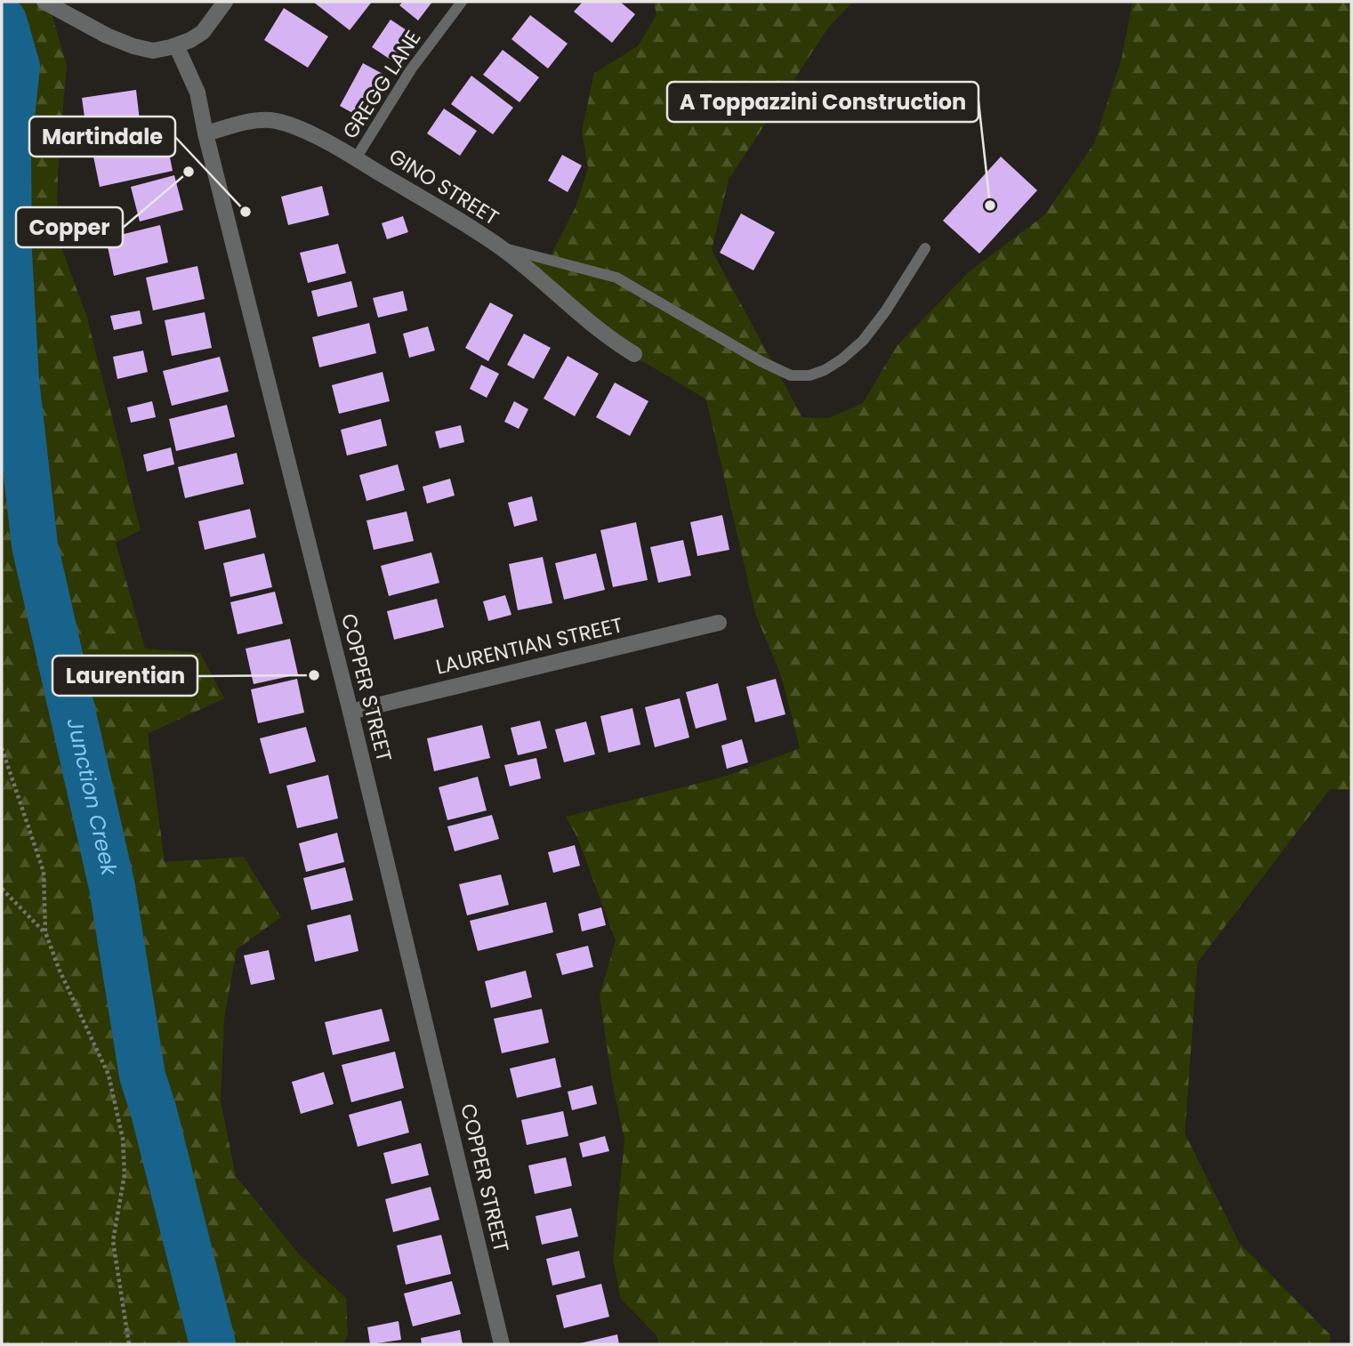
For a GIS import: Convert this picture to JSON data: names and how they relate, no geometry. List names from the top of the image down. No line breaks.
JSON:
{"streets":{"street":["GINO STREET","LAURENTIAN STREET","COPPER STREET"],"lane":["GREGG LANE"]},"crossings":[["GREGG LANE","GINO STREET"],["GINO STREET","COPPER STREET"],["LAURENTIAN STREET","COPPER STREET"]],"water":["Junction Creek"],"places":["Copper","A Toppazzini Construction","Martindale","Laurentian"]}
